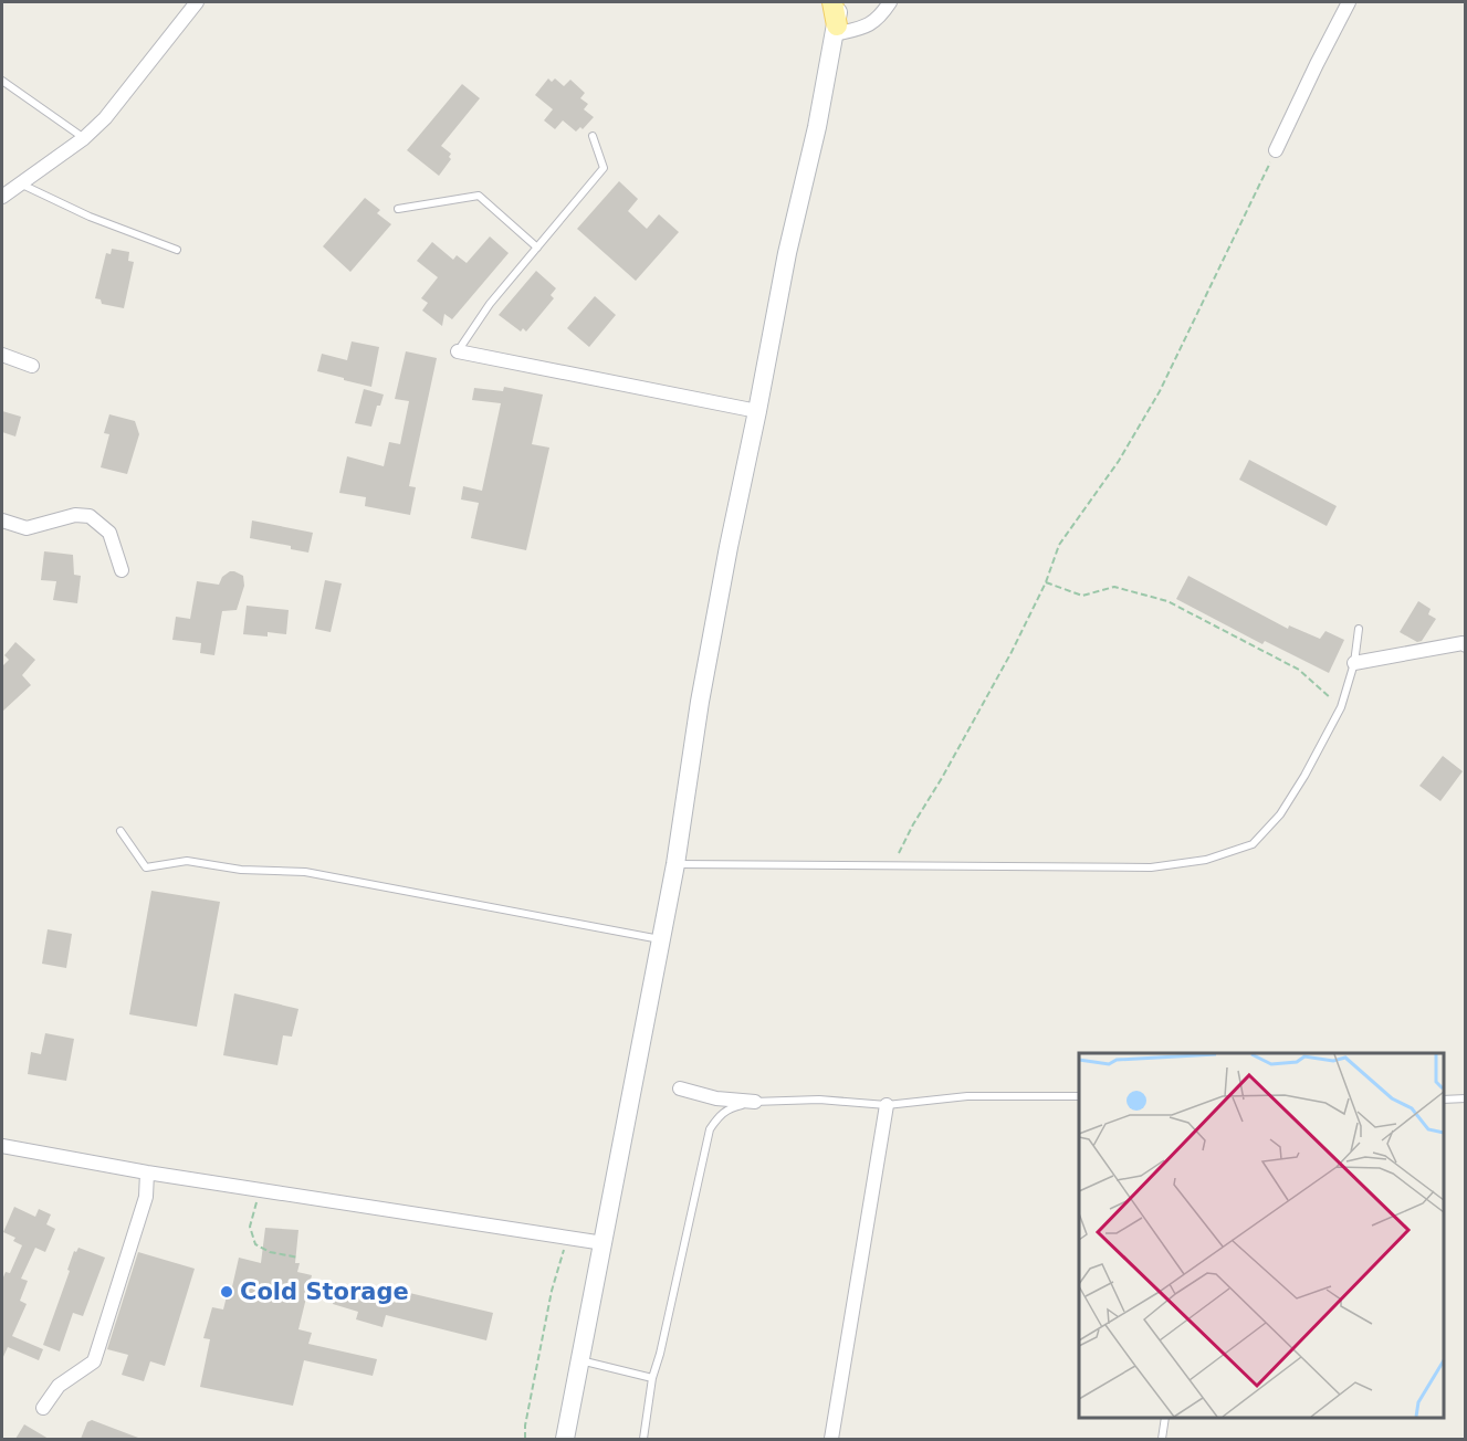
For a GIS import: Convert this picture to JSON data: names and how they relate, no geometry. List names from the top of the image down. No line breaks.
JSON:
{"places":["Cold Storage"]}
